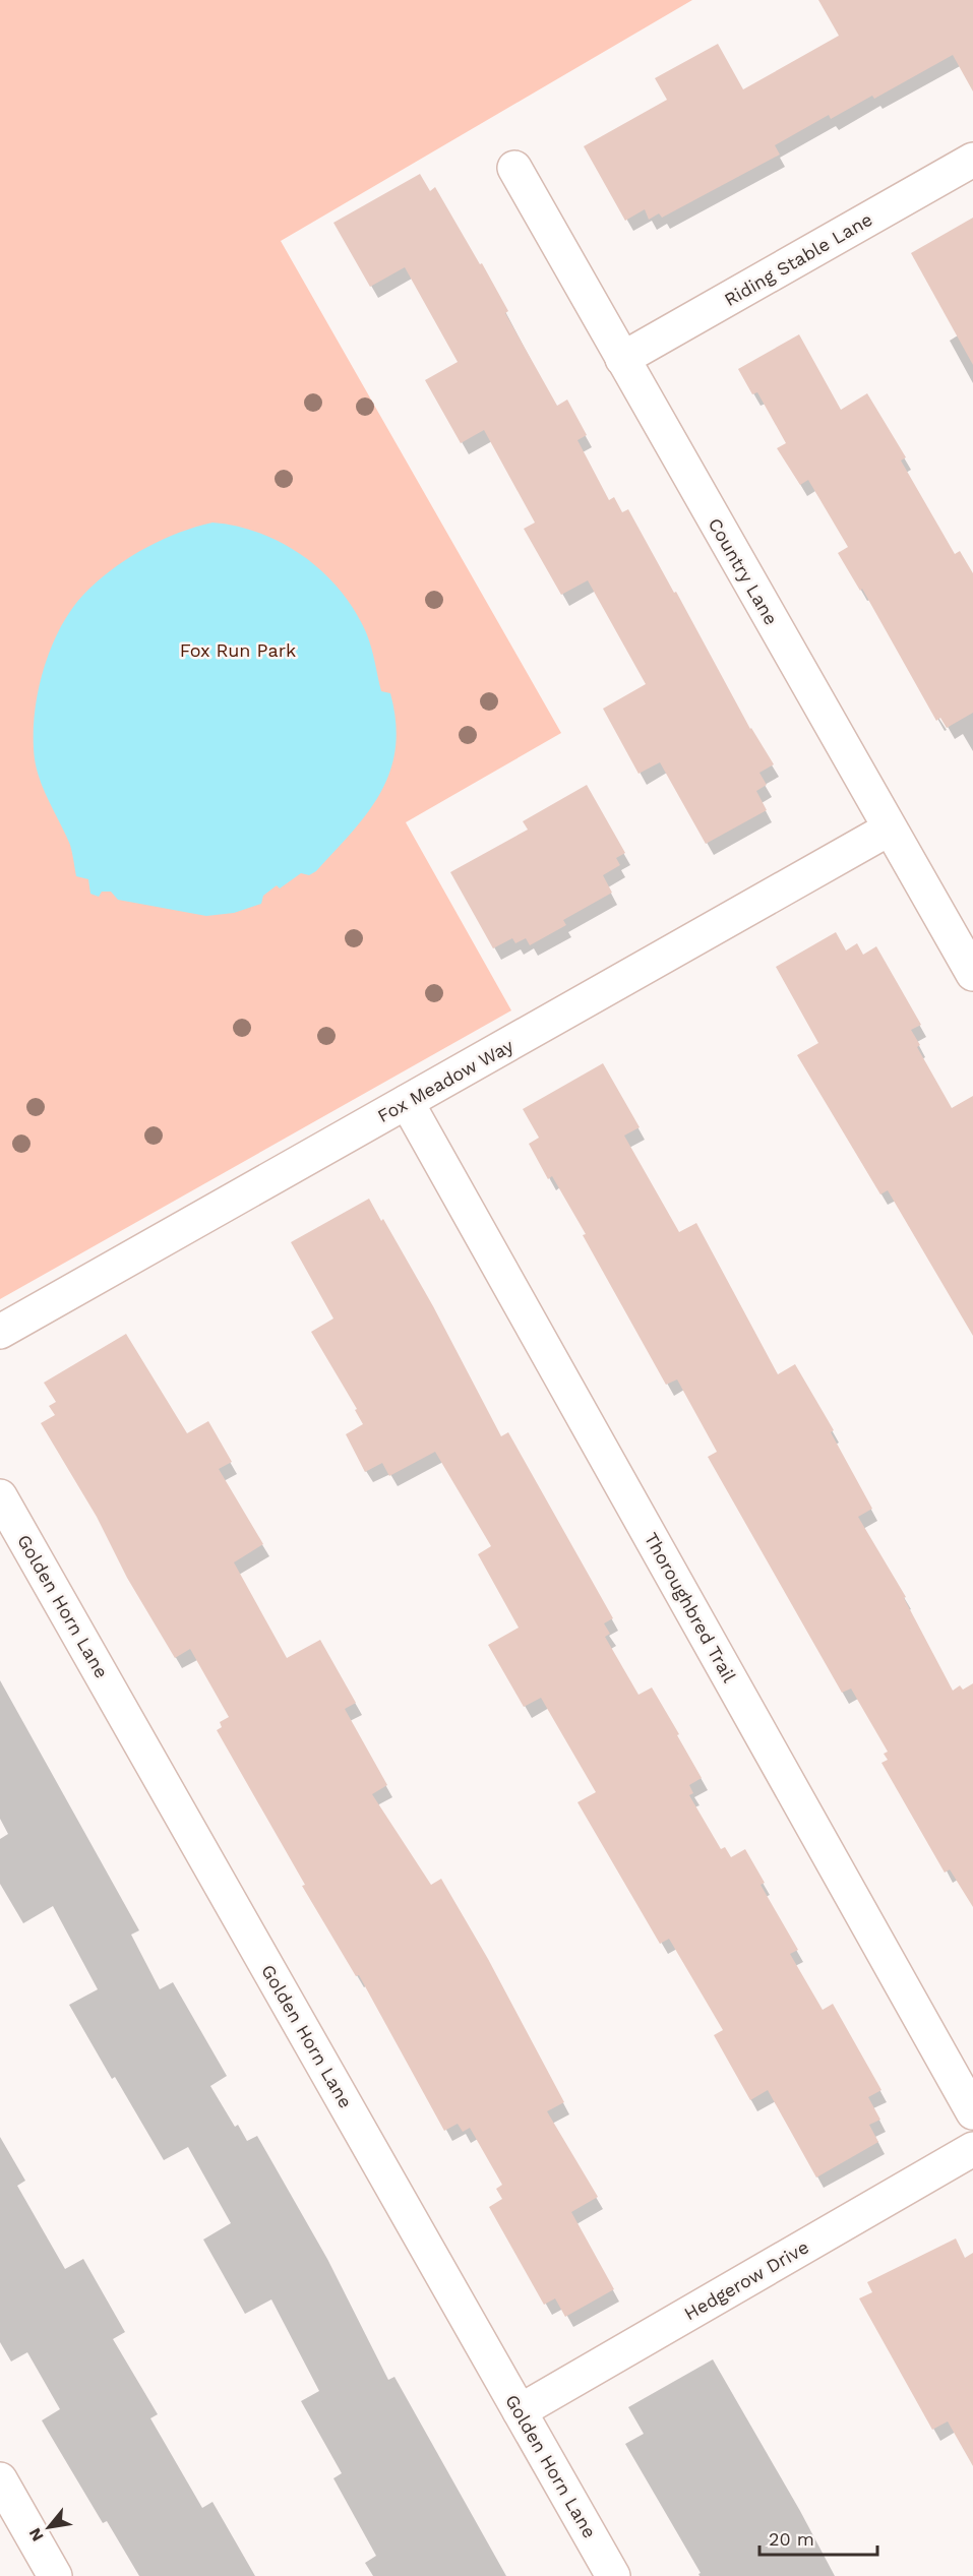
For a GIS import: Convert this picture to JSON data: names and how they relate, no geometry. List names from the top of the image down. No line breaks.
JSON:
{"streets":{"street":["Riding Stable Lane","Country Lane","Fox Meadow Way","Golden Horn Lane","Thoroughbred Trail","Hedgerow Drive"]},"crossings":[["Riding Stable Lane","Country Lane"],["Country Lane","Fox Meadow Way"],["Fox Meadow Way","Thoroughbred Trail"],["Golden Horn Lane","Hedgerow Drive"]],"parks":["Fox Run Park"],"scale_bar":"20 m","north":"bottom left"}
